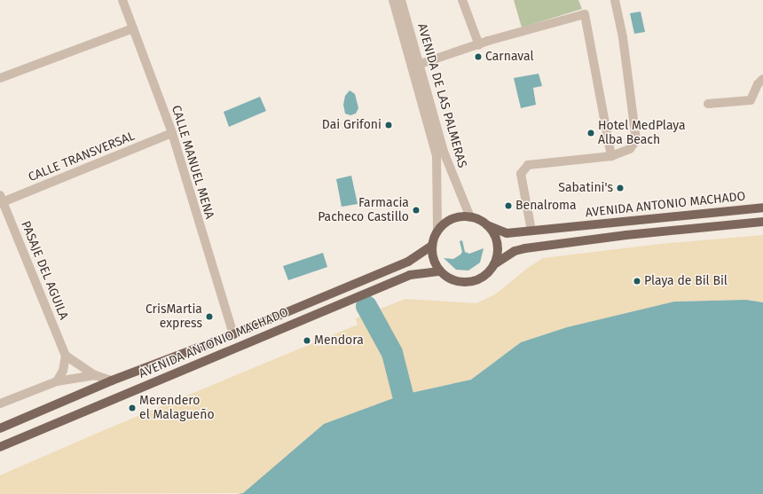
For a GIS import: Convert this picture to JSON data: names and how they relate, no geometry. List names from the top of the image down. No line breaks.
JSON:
{"streets":{"main road":["AVENIDA ANTONIO MACHADO"],"street":["AVENIDA DE LAS PALMERAS","CALLE TRANSVERSAL","CALLE MANUEL MENA","PASAJE DEL AGUILA"]},"crossings":[["AVENIDA DE LAS PALMERAS","AVENIDA ANTONIO MACHADO"],["CALLE TRANSVERSAL","CALLE MANUEL MENA"],["CALLE TRANSVERSAL","PASAJE DEL AGUILA"],["CALLE MANUEL MENA","AVENIDA ANTONIO MACHADO"]],"places":["Carnaval","Dai Grifoni","Hotel MedPlaya Alba Beach","Sabatini's","Benalroma","Farmacia Pacheco Castillo","Playa de Bil Bil","CrisMartia express","Mendora","Merendero el Malagueño"]}
